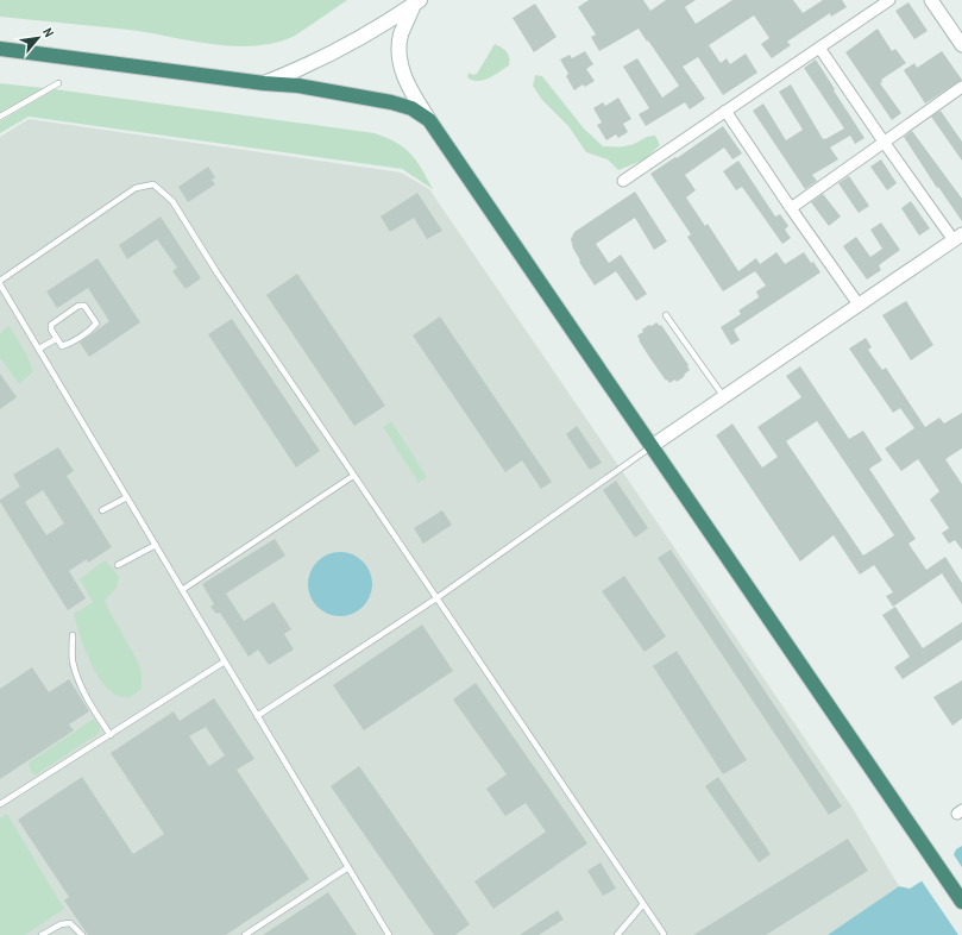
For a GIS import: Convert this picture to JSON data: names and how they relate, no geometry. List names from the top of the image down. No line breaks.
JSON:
{"north":"top right"}
